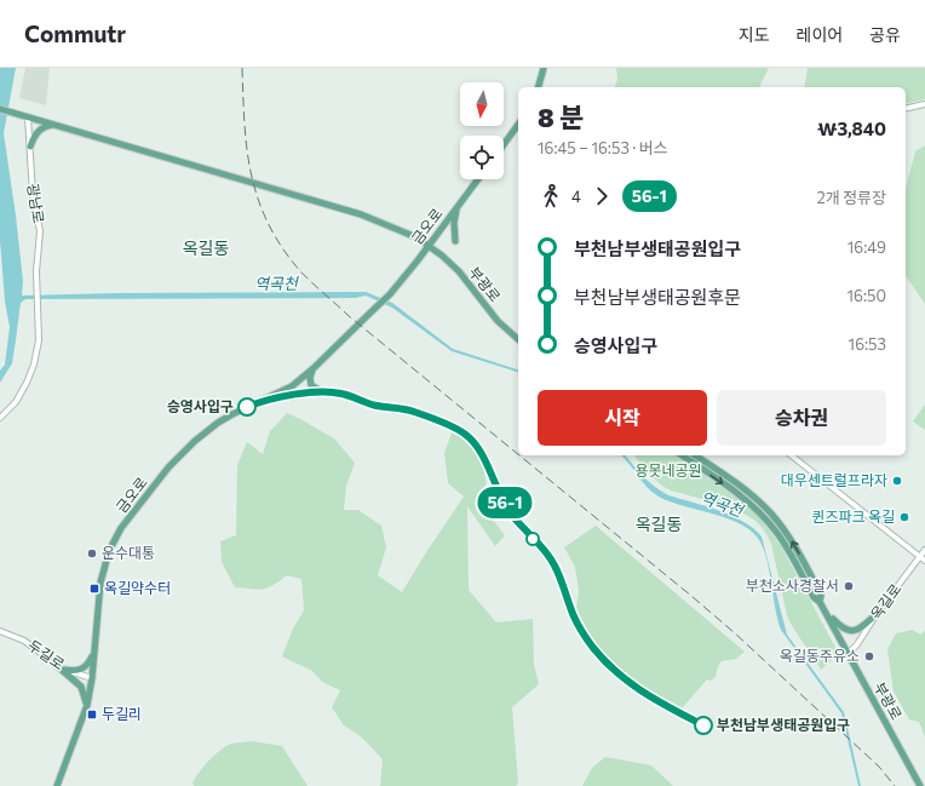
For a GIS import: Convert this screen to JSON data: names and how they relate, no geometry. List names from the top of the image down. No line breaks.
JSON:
{"streets":{"main road":["금오로","부광로"],"street":["광남로","옥길로","두길로"]},"crossings":[["광남로","부광로"],["금오로","부광로"],["금오로","두길로"],["부광로","옥길로"]],"districts":["옥길동","옥길동"],"water":["역곡천"],"parks":["용못네공원"],"places":{"other":["승영사입구","대우센트럴프라자","퀸즈파크 옥길","운수대통","부천소사경찰서","옥길동주유소","부천남부생태공원입구"],"transit":["옥길약수터","두길리"]},"lines":["bus line 56-1"],"north":"bottom","page":{"header":"Commutr","nav":["지도","레이어","공유"],"on_map":"56-1","heading":["8 분","16:45 – 16:53 · 버스","₩3,840"],"legs":["4","56-1","2개 정류장"],"list":[{"name":"부천남부생태공원입구","value":"16:49"},{"name":"부천남부생태공원후문","value":"16:50"},{"name":"승영사입구","value":"16:53"}],"buttons":["시작","승차권"]}}
